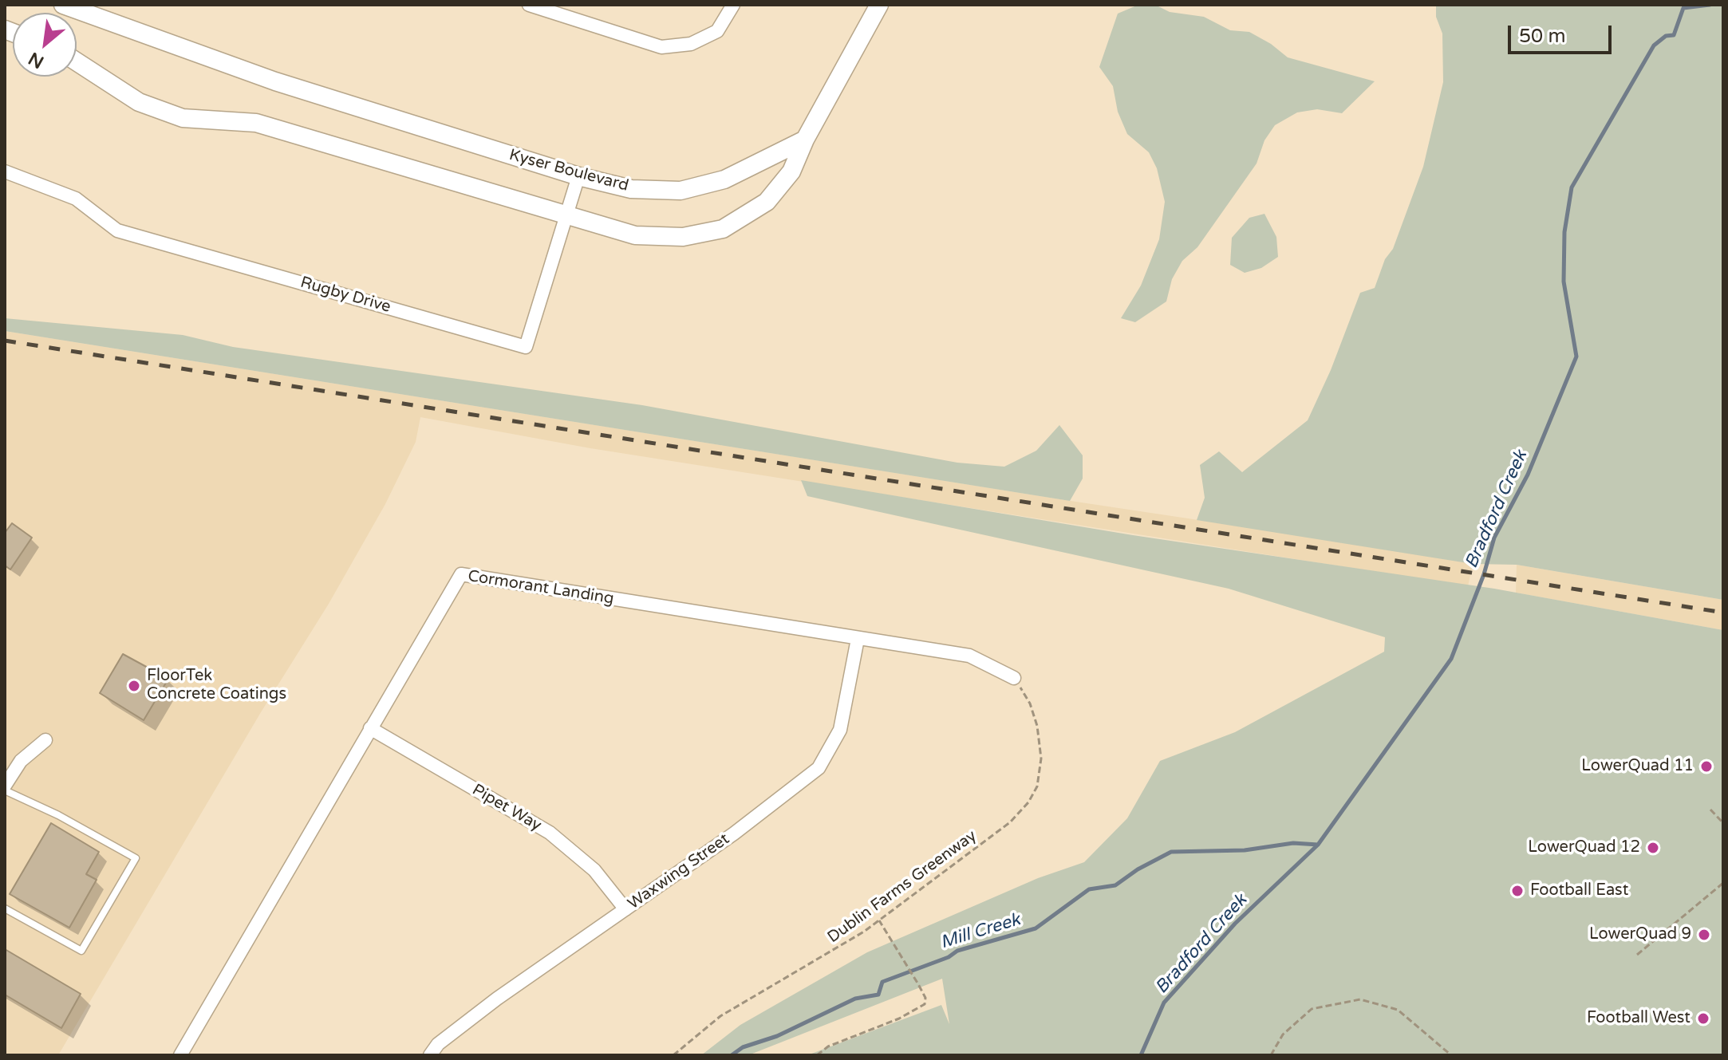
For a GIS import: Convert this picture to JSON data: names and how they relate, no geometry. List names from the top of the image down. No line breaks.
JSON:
{"streets":{"street":["Kyser Boulevard","Rugby Drive","Cormorant Landing","Pipet Way","Waxwing Street"],"path":["Dublin Farms Greenway"]},"crossings":[["Kyser Boulevard","Rugby Drive"],["Cormorant Landing","Pipet Way"],["Cormorant Landing","Waxwing Street"],["Cormorant Landing","Dublin Farms Greenway"],["Pipet Way","Waxwing Street"]],"water":["Bradford Creek","Mill Creek"],"places":["FloorTek Concrete Coatings","LowerQuad 11","LowerQuad 12","Football East","LowerQuad 9","Football West"],"scale_bar":"50 m","north":"bottom left"}
